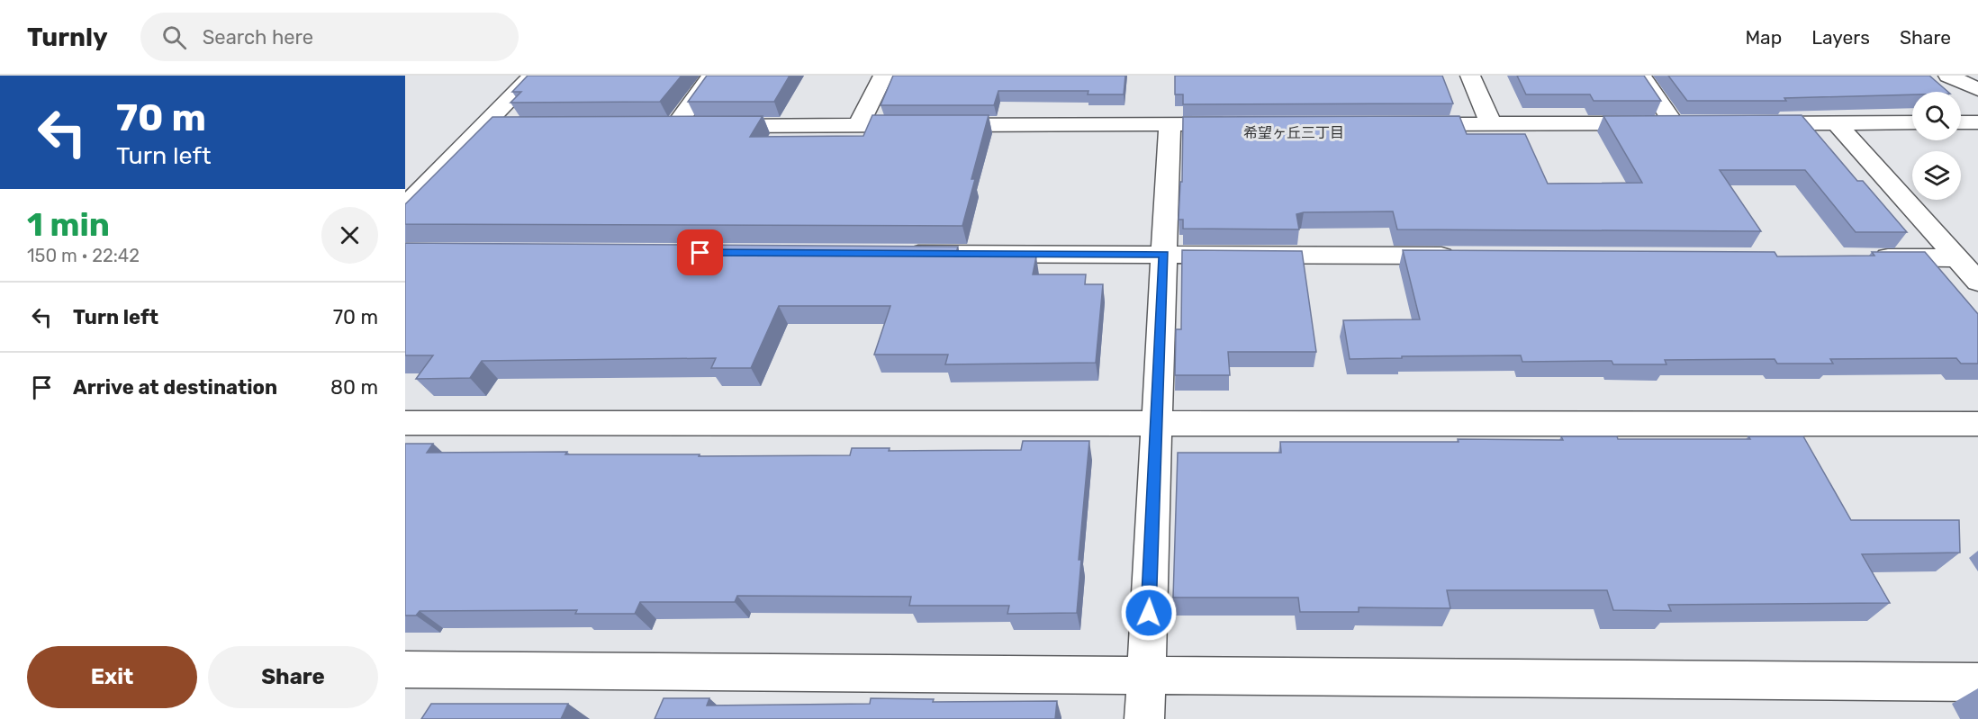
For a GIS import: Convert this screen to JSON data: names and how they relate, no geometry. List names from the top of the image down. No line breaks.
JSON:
{"districts":["希望ヶ丘三丁目"],"page":{"header":"Turnly","search":"Search here","nav":["Map","Layers","Share"],"turn":["70 m","Turn left"],"heading":["1 min","150 m · 22:42"],"list":[{"name":"Turn left","value":"70 m"},{"name":"Arrive at destination","value":"80 m"}],"buttons":["Exit","Share"]}}
